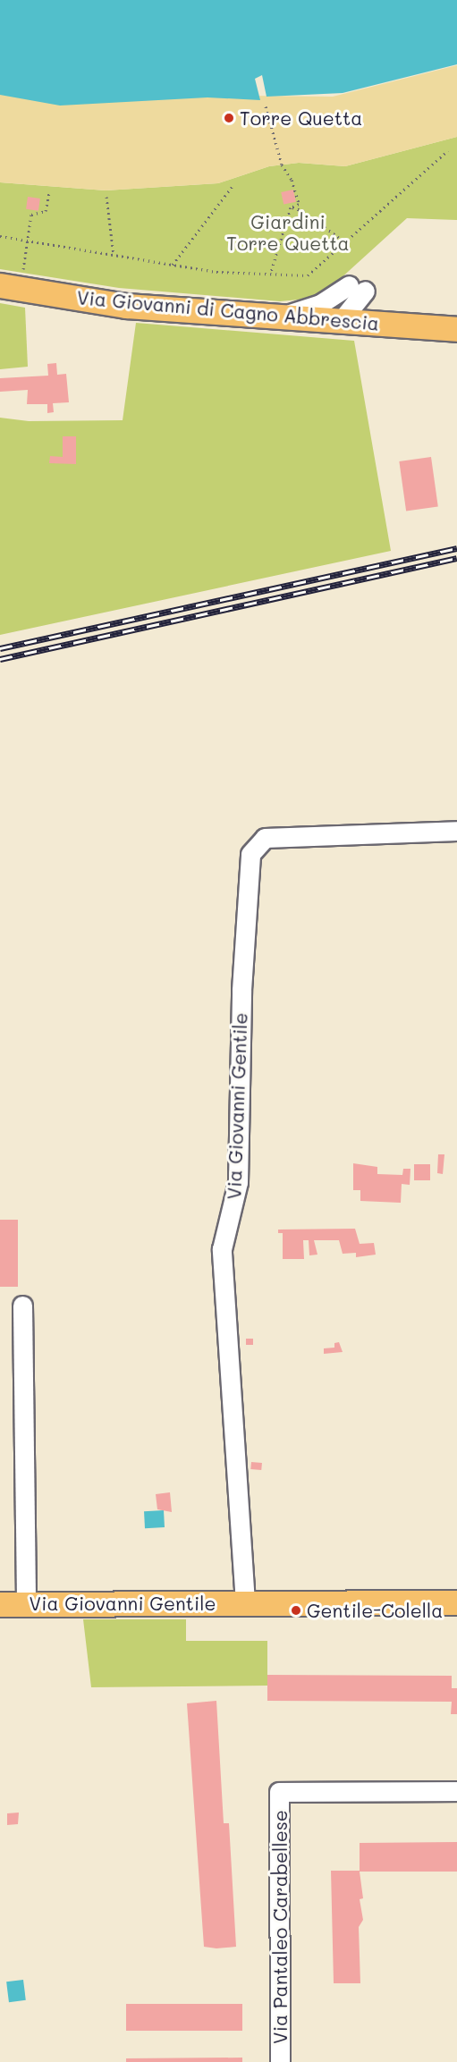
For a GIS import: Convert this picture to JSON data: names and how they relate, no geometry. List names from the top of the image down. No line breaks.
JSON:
{"streets":{"main road":["Via Giovanni di Cagno Abbrescia","Via Giovanni Gentile"],"street":["Via Pantaleo Carabellese"]},"parks":["Giardini Torre Quetta"],"places":["Torre Quetta","Gentile-Colella"]}
